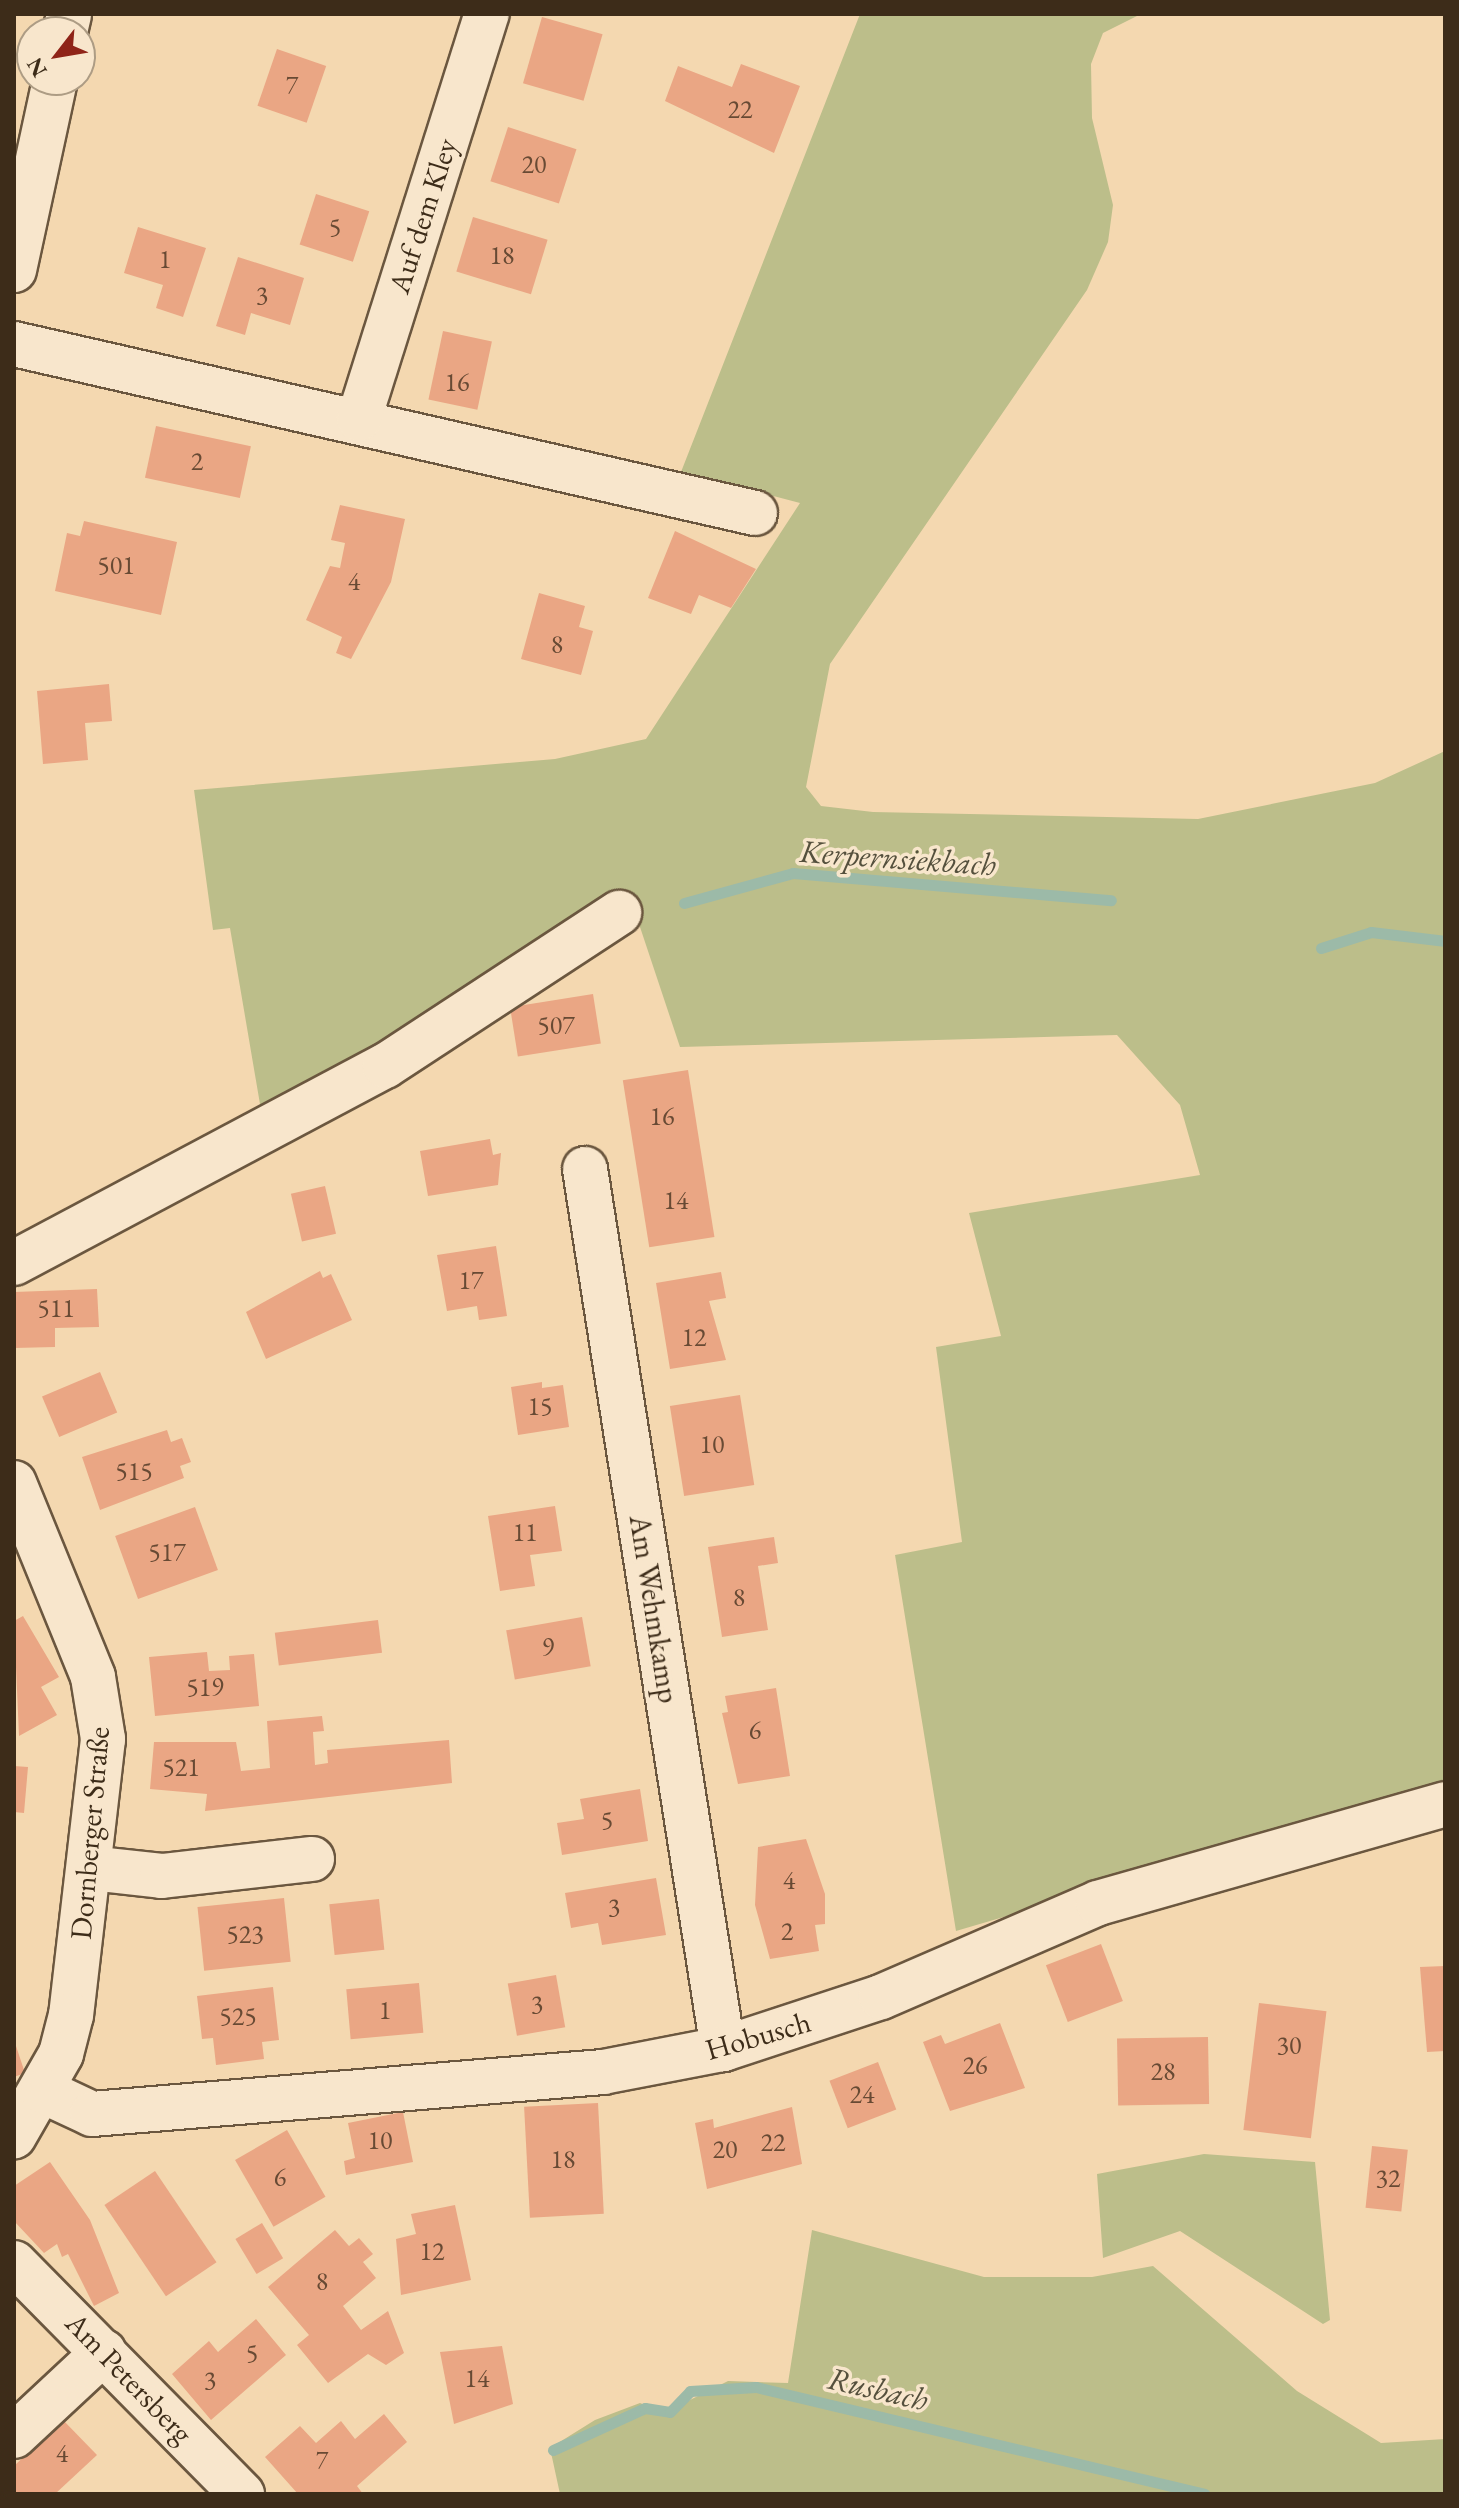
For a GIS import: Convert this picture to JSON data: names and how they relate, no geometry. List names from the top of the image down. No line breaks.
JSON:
{"streets":{"street":["Auf dem Kley","Am Wehmkamp","Dornberger Straße","Hobusch","Am Petersberg"]},"crossings":[["Am Wehmkamp","Hobusch"],["Dornberger Straße","Hobusch"]],"water":["Kerpernsiekbach","Rusbach"],"house_numbers":["7","22","20","5","18","1","3","16","2","501","4","8","507","16","14","17","511","12","15","10","515","11","517","8","9","519","6","521","5","4","3","2","523","3","1","525","30","26","28","24","10","22","20","18","6","32","12","8","5","14","3","4","7"],"north":"bottom left"}
